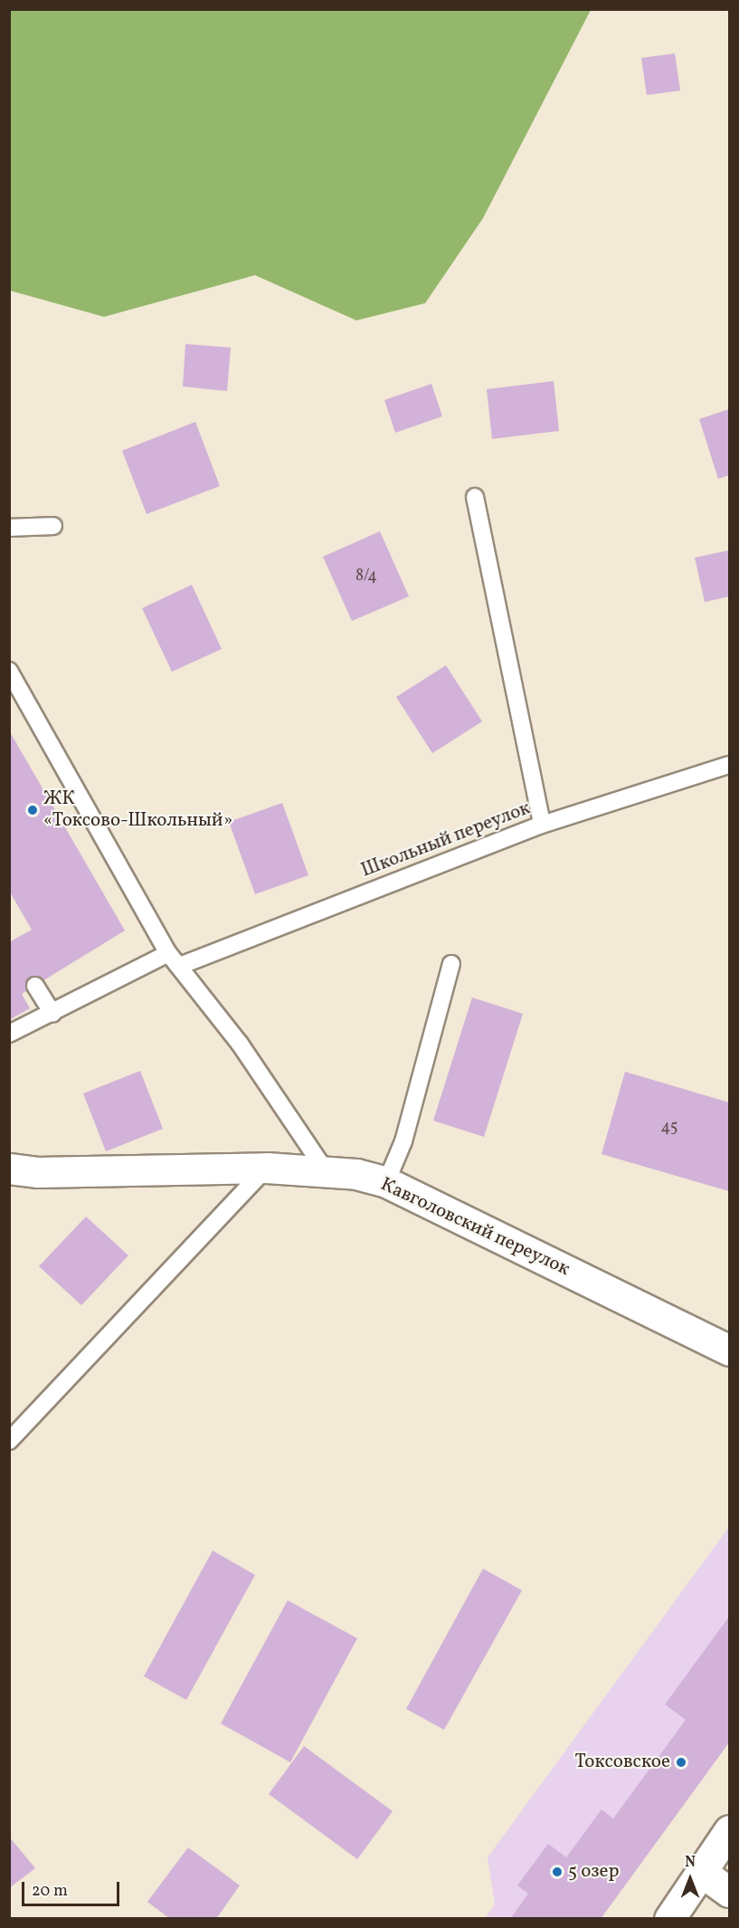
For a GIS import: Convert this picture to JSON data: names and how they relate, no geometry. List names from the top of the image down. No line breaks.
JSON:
{"streets":{"street":["Кавголовский переулок"],"lane":["Школьный переулок"]},"places":["ЖК «Токсово-Школьный»","Токсовское","5 озер"],"house_numbers":["8/4","45"],"scale_bar":"20 m","north":"top"}
